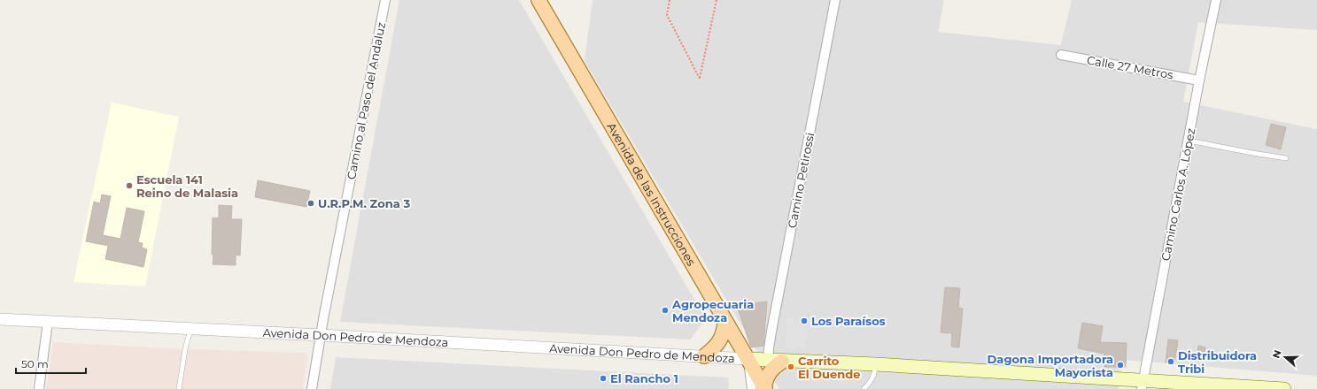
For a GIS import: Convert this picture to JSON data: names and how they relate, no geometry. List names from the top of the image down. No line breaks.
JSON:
{"streets":{"main road":["Avenida de las Instrucciones","Avenida Don Pedro de Mendoza"],"street":["Calle 27 Metros","Camino al Paso del Andaluz","Camino Petirossi","Camino Carlos A. López"]},"crossings":[["Calle 27 Metros","Camino Carlos A. López"],["Camino al Paso del Andaluz","Avenida Don Pedro de Mendoza"],["Camino Petirossi","Avenida Don Pedro de Mendoza"],["Avenida de las Instrucciones","Avenida Don Pedro de Mendoza"],["Camino Carlos A. López","Avenida Don Pedro de Mendoza"]],"places":["Escuela 141 Reino de Malasia","U.R.P.M. Zona 3","Agropecuaria Mendoza","Los Paraísos","Distribuidora Tribi","Dagona Importadora Mayorista","Carrito El Duende","El Rancho 1"],"scale_bar":"50 m","north":"left"}
